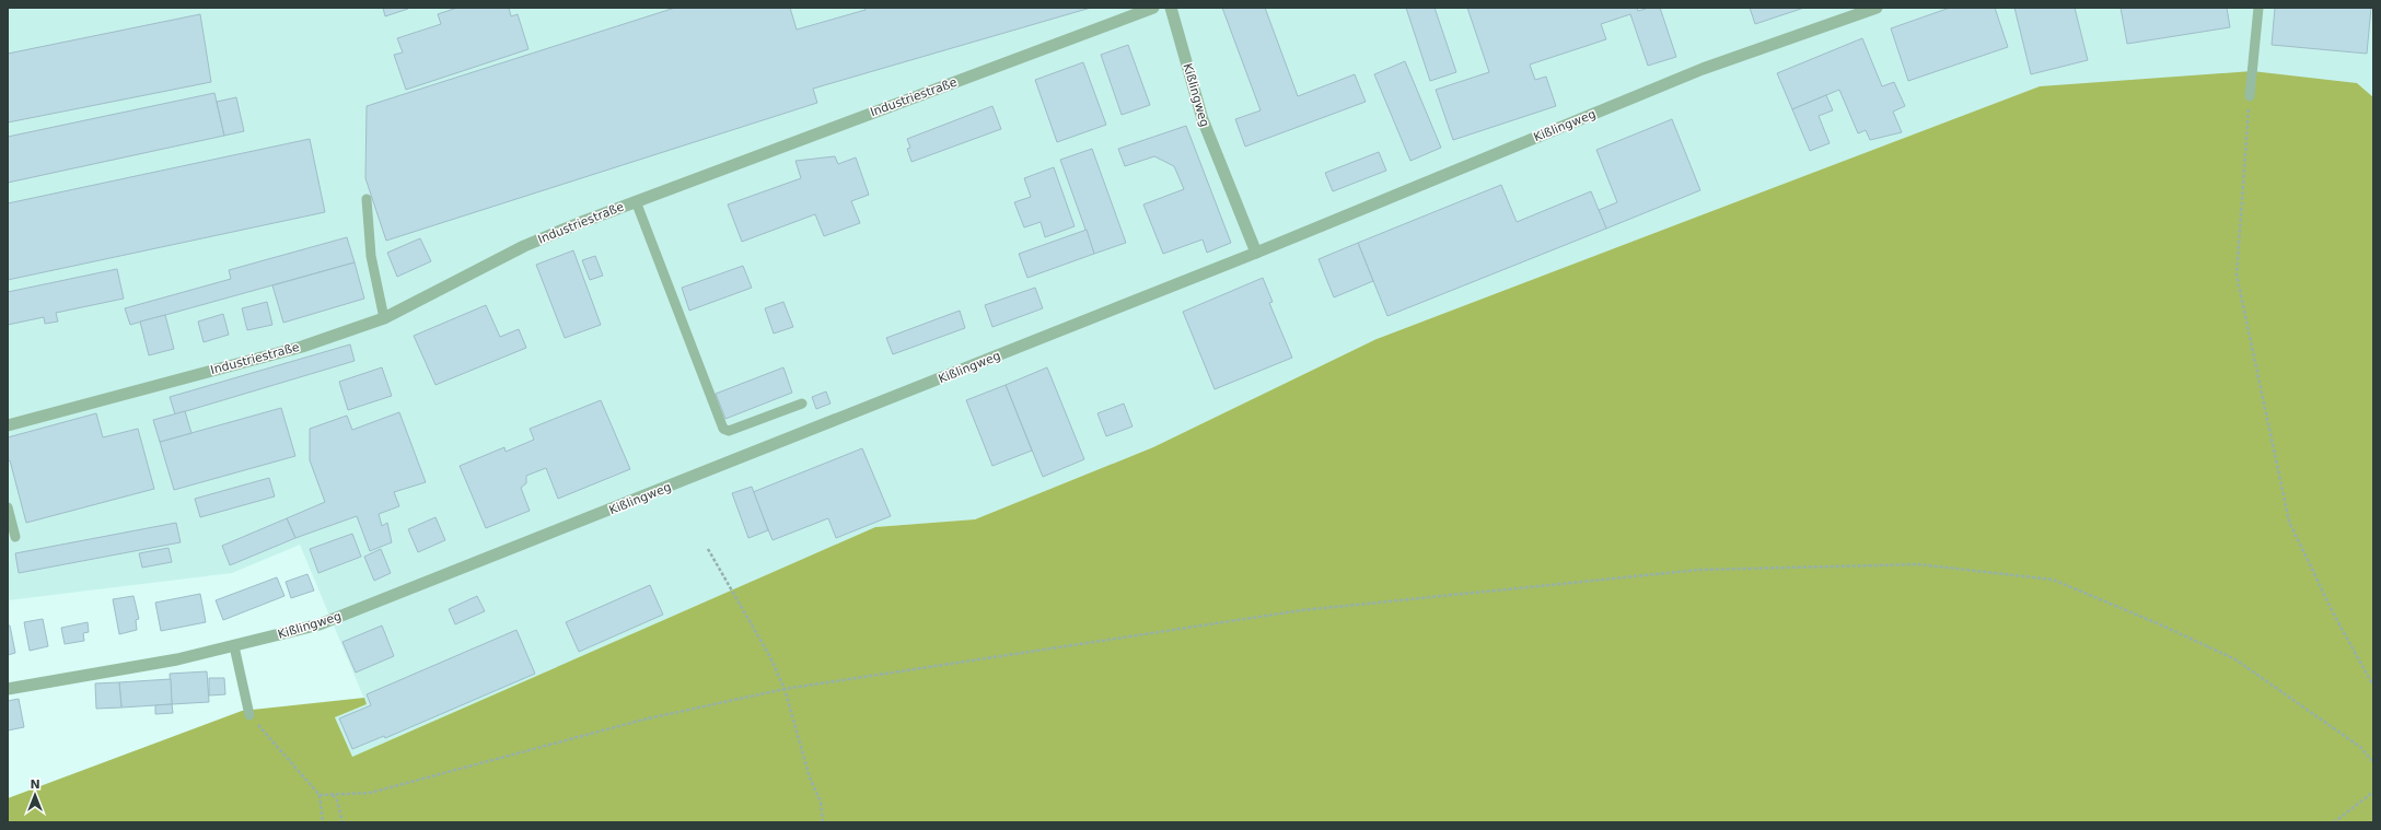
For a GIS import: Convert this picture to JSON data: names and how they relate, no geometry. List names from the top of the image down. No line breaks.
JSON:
{"streets":{"street":["Kißlingweg","Industriestraße"]},"north":"top"}
